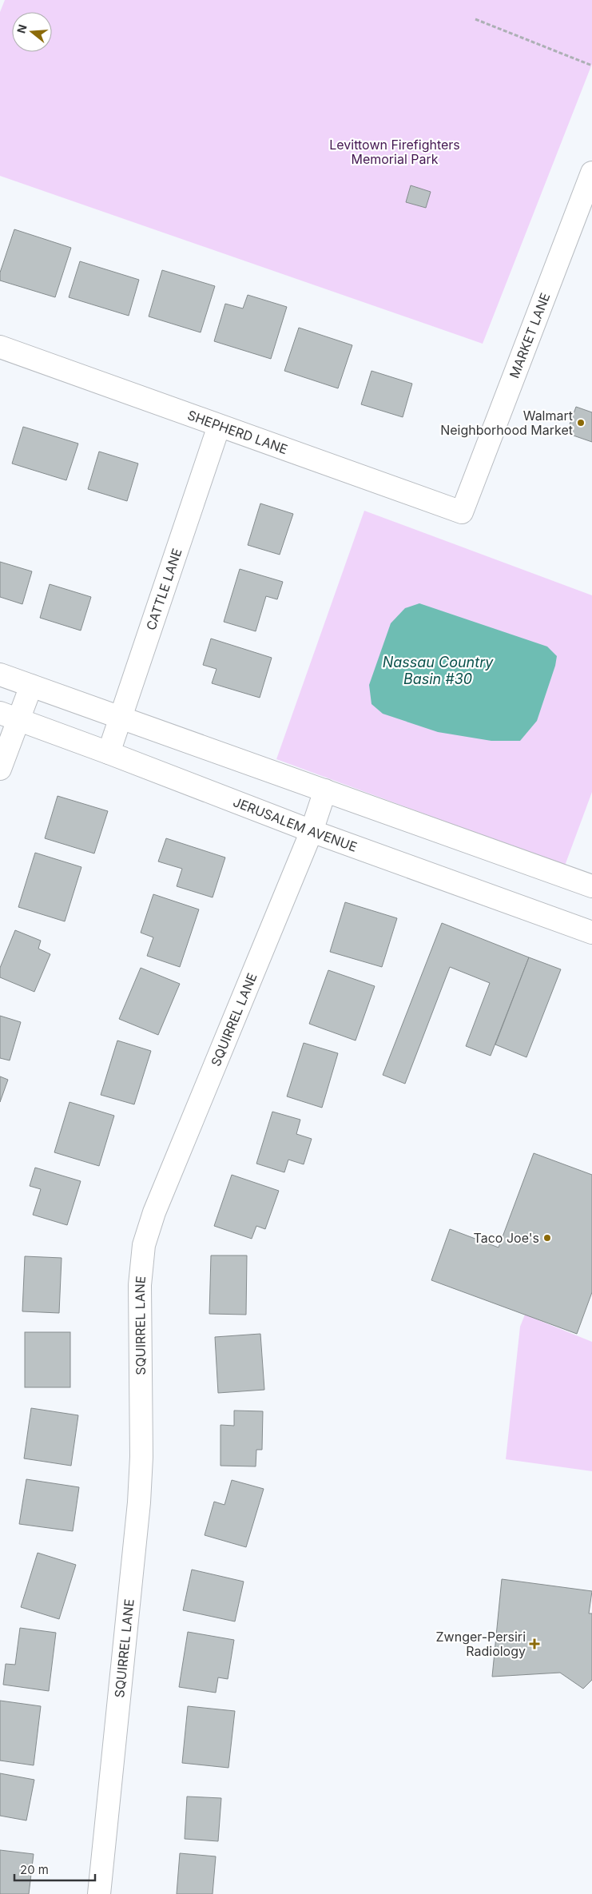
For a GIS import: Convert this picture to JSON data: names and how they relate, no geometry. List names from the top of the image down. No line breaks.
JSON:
{"streets":{"street":["MARKET LANE","SHEPHERD LANE","CATTLE LANE","JERUSALEM AVENUE","SQUIRREL LANE"]},"crossings":[["MARKET LANE","SHEPHERD LANE"],["SHEPHERD LANE","CATTLE LANE"],["CATTLE LANE","JERUSALEM AVENUE"],["JERUSALEM AVENUE","SQUIRREL LANE"]],"water":["Nassau Country Basin #30"],"parks":["Levittown Firefighters Memorial Park"],"places":{"other":["Walmart Neighborhood Market","Taco Joe's"],"health":["Zwnger-Persiri Radiology"]},"scale_bar":"20 m","north":"left"}
